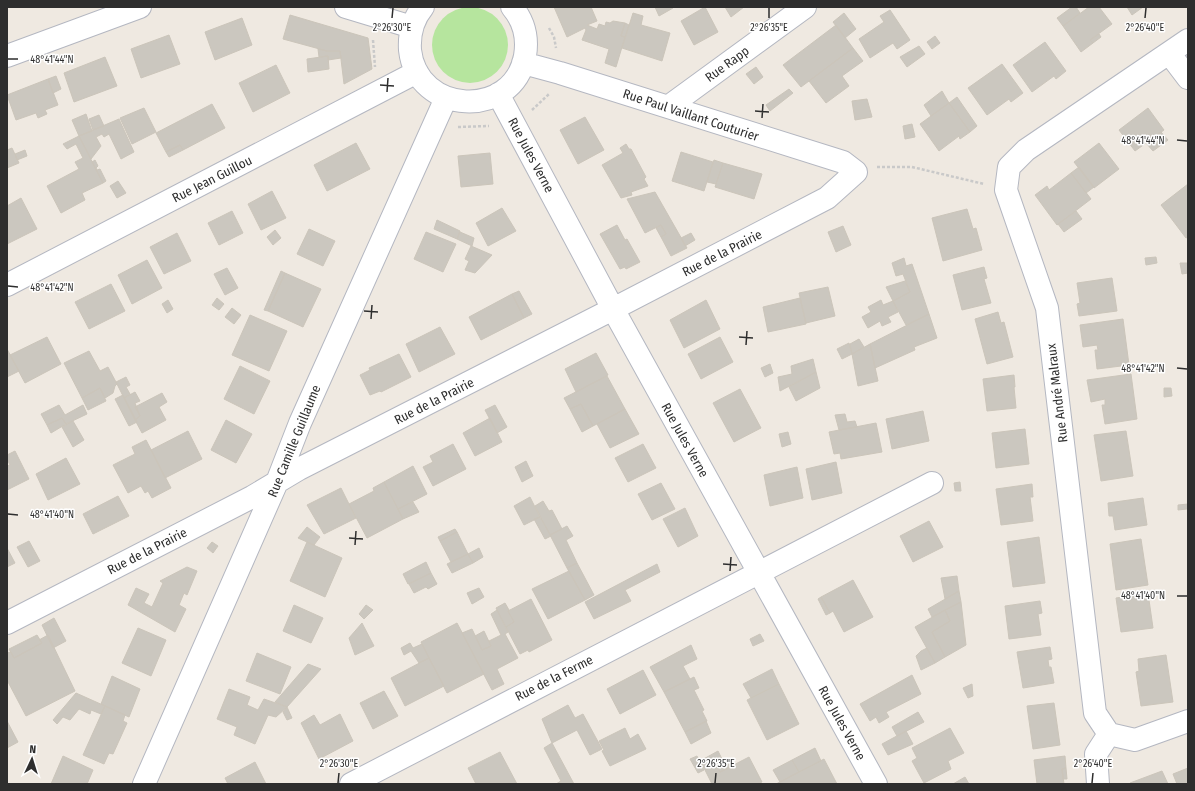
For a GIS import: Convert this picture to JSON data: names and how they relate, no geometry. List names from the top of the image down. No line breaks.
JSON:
{"streets":{"street":["Rue Rapp","Rue Paul Vaillant Couturier","Rue Jules Verne","Rue Jean Guillou","Rue de la Prairie","Rue André Malraux","Rue Camille Guillaume","Rue de la Ferme"]},"crossings":[["Rue Rapp","Rue Paul Vaillant Couturier"],["Rue Paul Vaillant Couturier","Rue de la Prairie"],["Rue Jules Verne","Rue de la Prairie"],["Rue Jules Verne","Rue de la Ferme"],["Rue de la Prairie","Rue Camille Guillaume"]],"north":"top","coordinates":["2°26'30\"E","2°26'35\"E","2°26'40\"E","48°41'44\"N","48°41'42\"N","48°41'40\"N"]}
